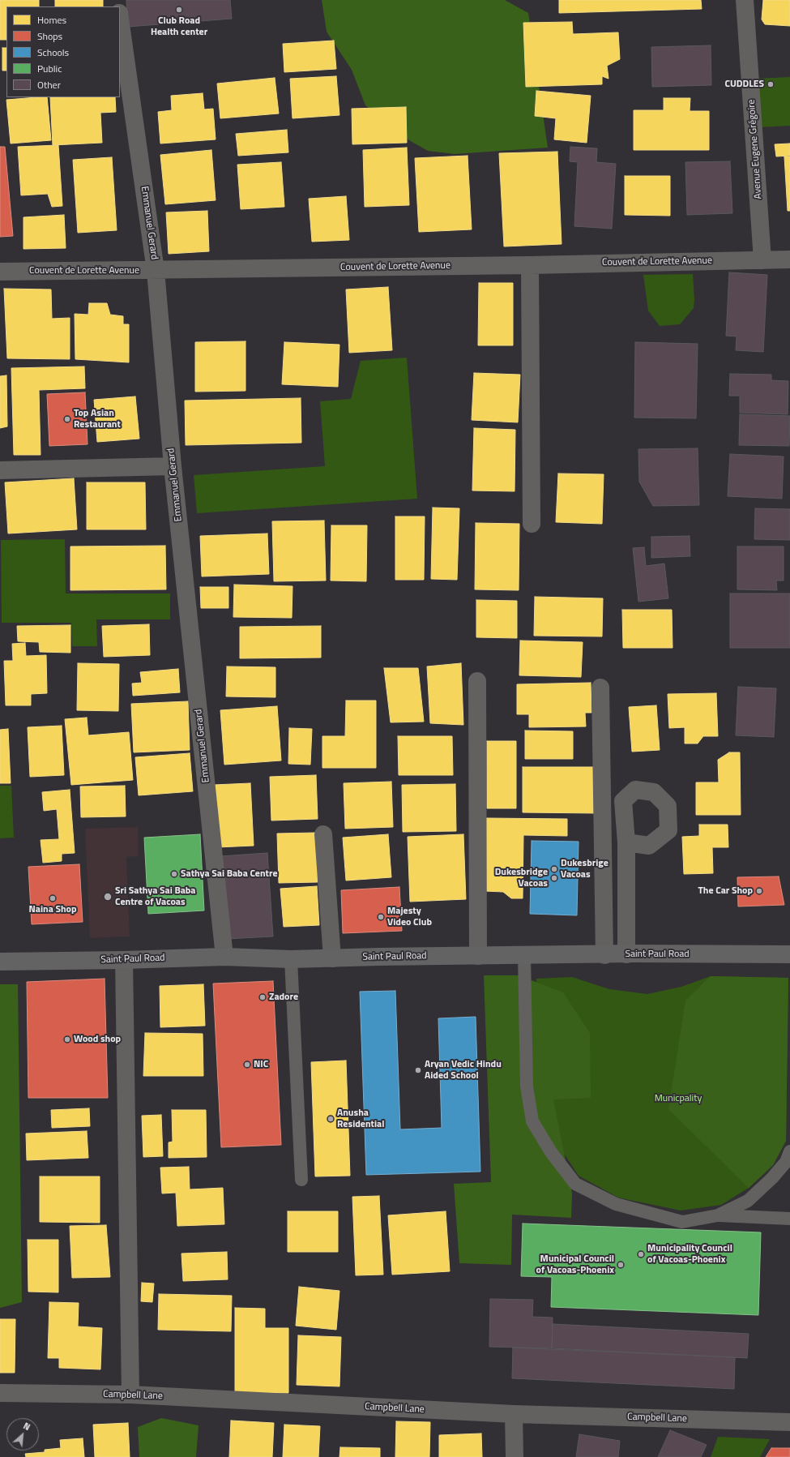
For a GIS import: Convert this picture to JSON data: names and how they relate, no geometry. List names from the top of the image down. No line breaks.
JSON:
{"streets":{"main road":["Saint Paul Road"],"street":["Avenue Eugene Grégoire","Emmanuel Gerard","Couvent de Lorette Avenue","Campbell Lane"]},"crossings":[["Avenue Eugene Grégoire","Couvent de Lorette Avenue"],["Emmanuel Gerard","Couvent de Lorette Avenue"],["Emmanuel Gerard","Saint Paul Road"]],"parks":["Municpality"],"places":["Club Road Health center","CUDDLES","Top Asian Restaurant","Dukesbrige Vacoas","Sathya Sai Baba Centre","Dukesbridge Vacoas","The Car Shop","Sri Sathya Sai Baba Centre of Vacoas","Naina Shop","Majesty Video Club","Zadore","Wood shop","NIC","Aryan Vedic Hindu Aided School","Anusha Residential","Municipality Council of Vacoas-Phoenix","Municipal Council of Vacoas-Phoenix"],"legend":["Homes","Shops","Schools","Public","Other"],"north":"top right"}
